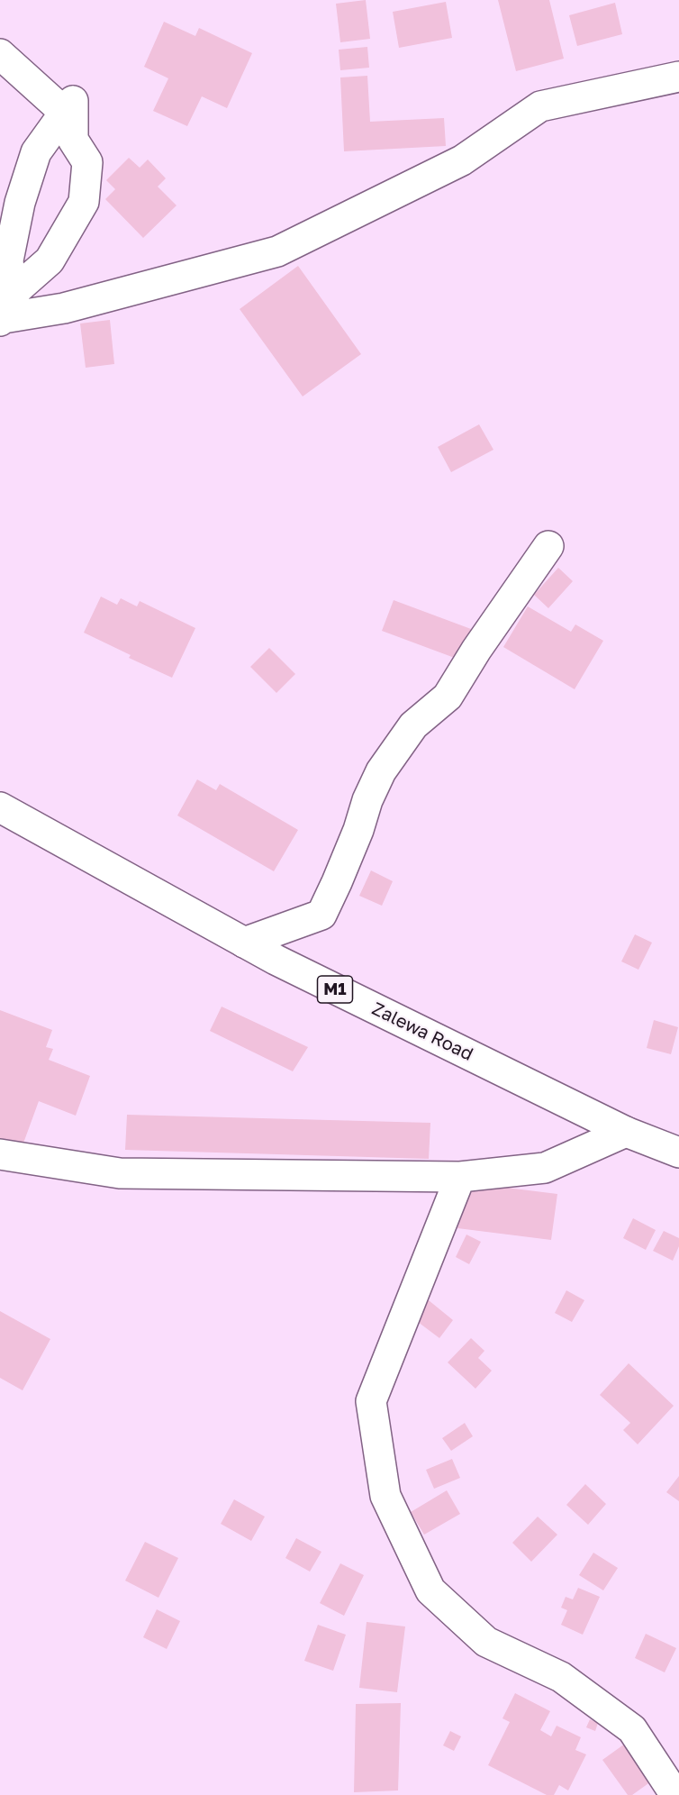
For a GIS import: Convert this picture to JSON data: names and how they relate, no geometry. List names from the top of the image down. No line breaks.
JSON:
{"streets":{"main road":["M1","Zalewa Road"]}}
